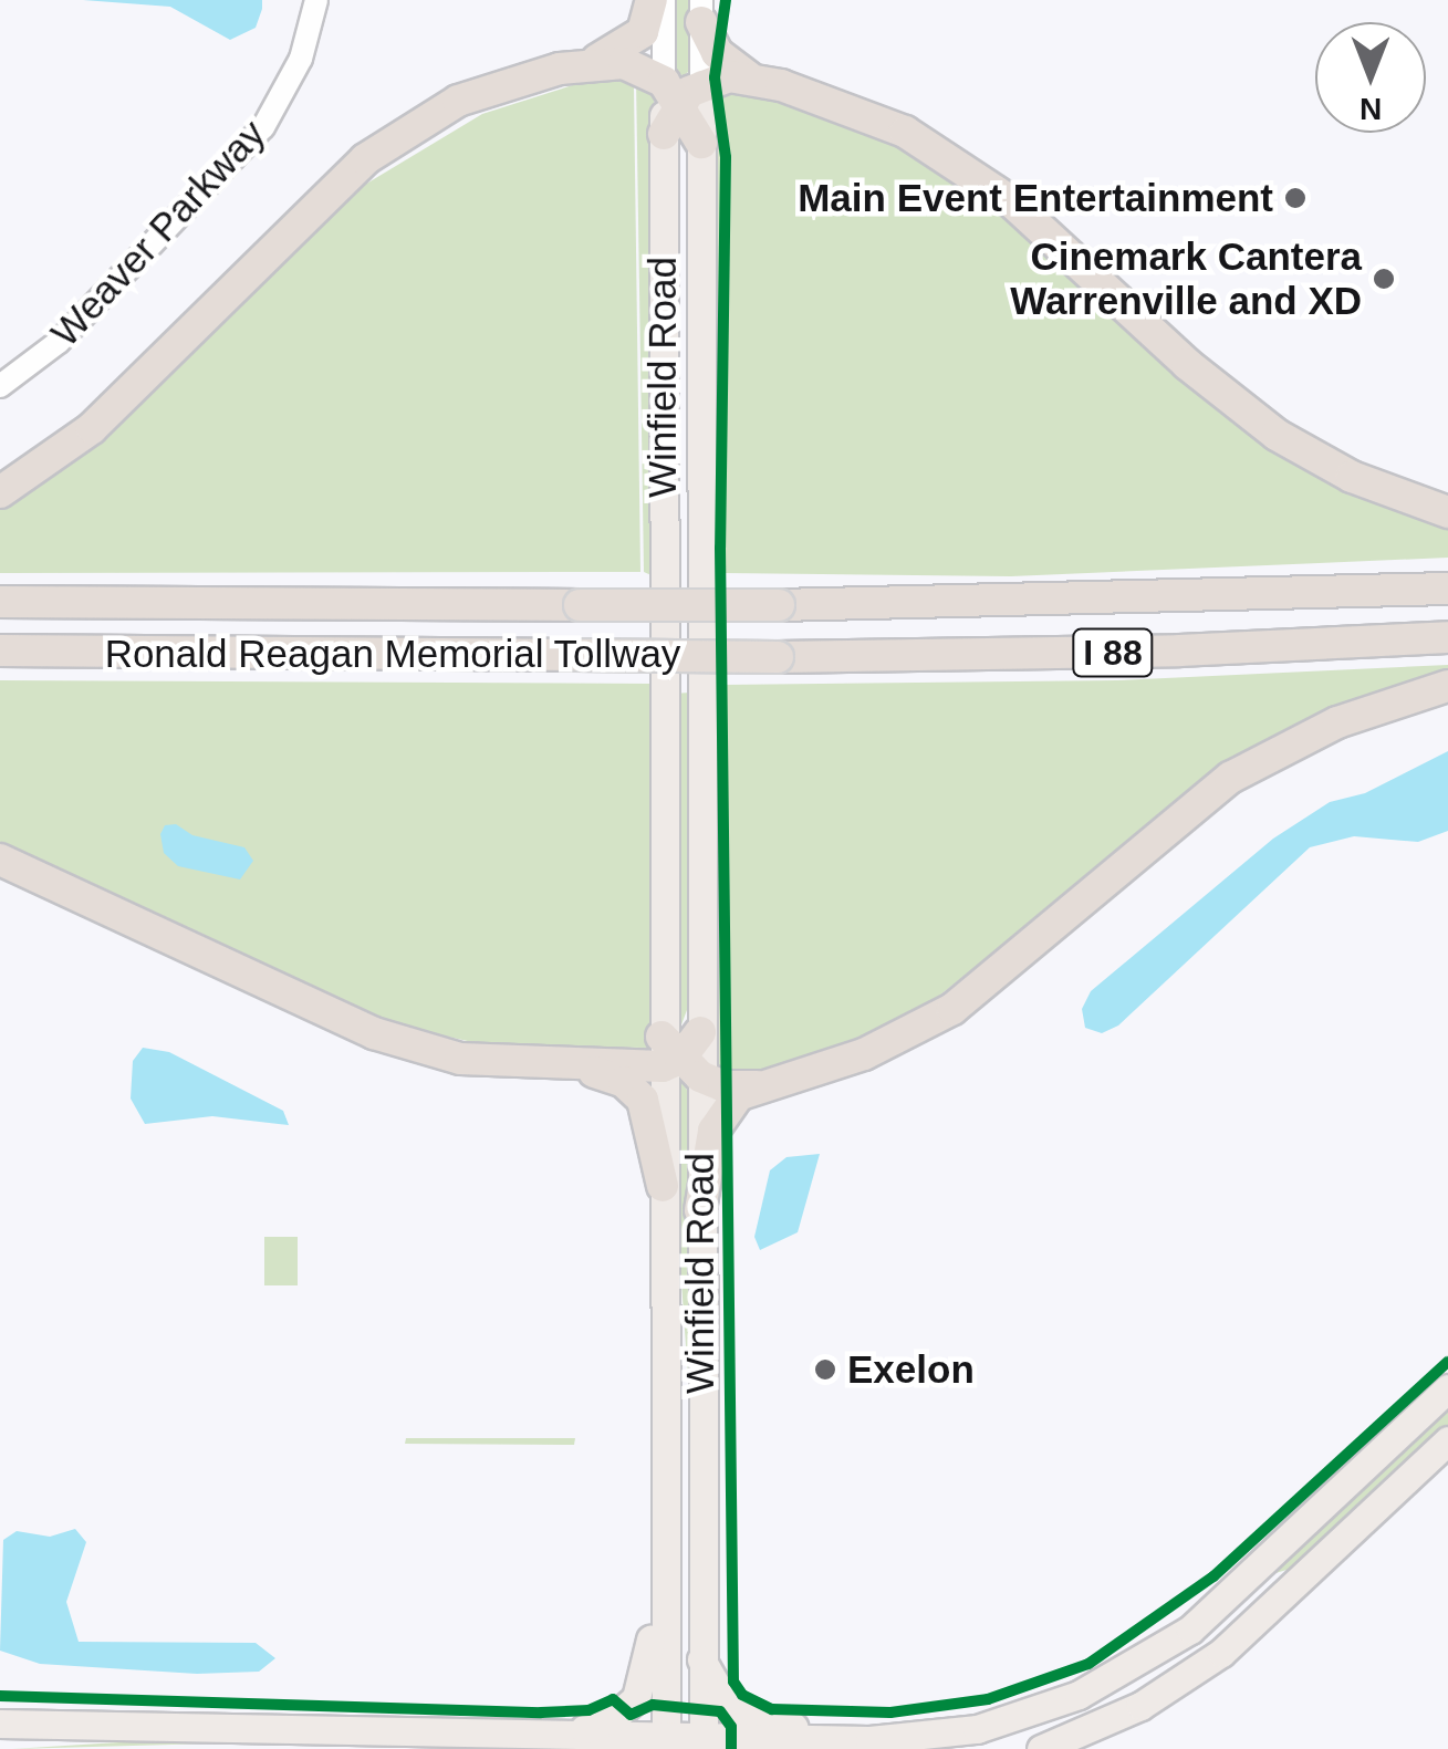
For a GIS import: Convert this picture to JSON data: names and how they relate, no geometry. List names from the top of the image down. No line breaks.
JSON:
{"streets":{"highway":["I 88","Ronald Reagan Memorial Tollway"],"main road":["Winfield Road"],"street":["Weaver Parkway"]},"places":["Main Event Entertainment","Cinemark Cantera Warrenville and XD","Exelon"],"north":"bottom"}
